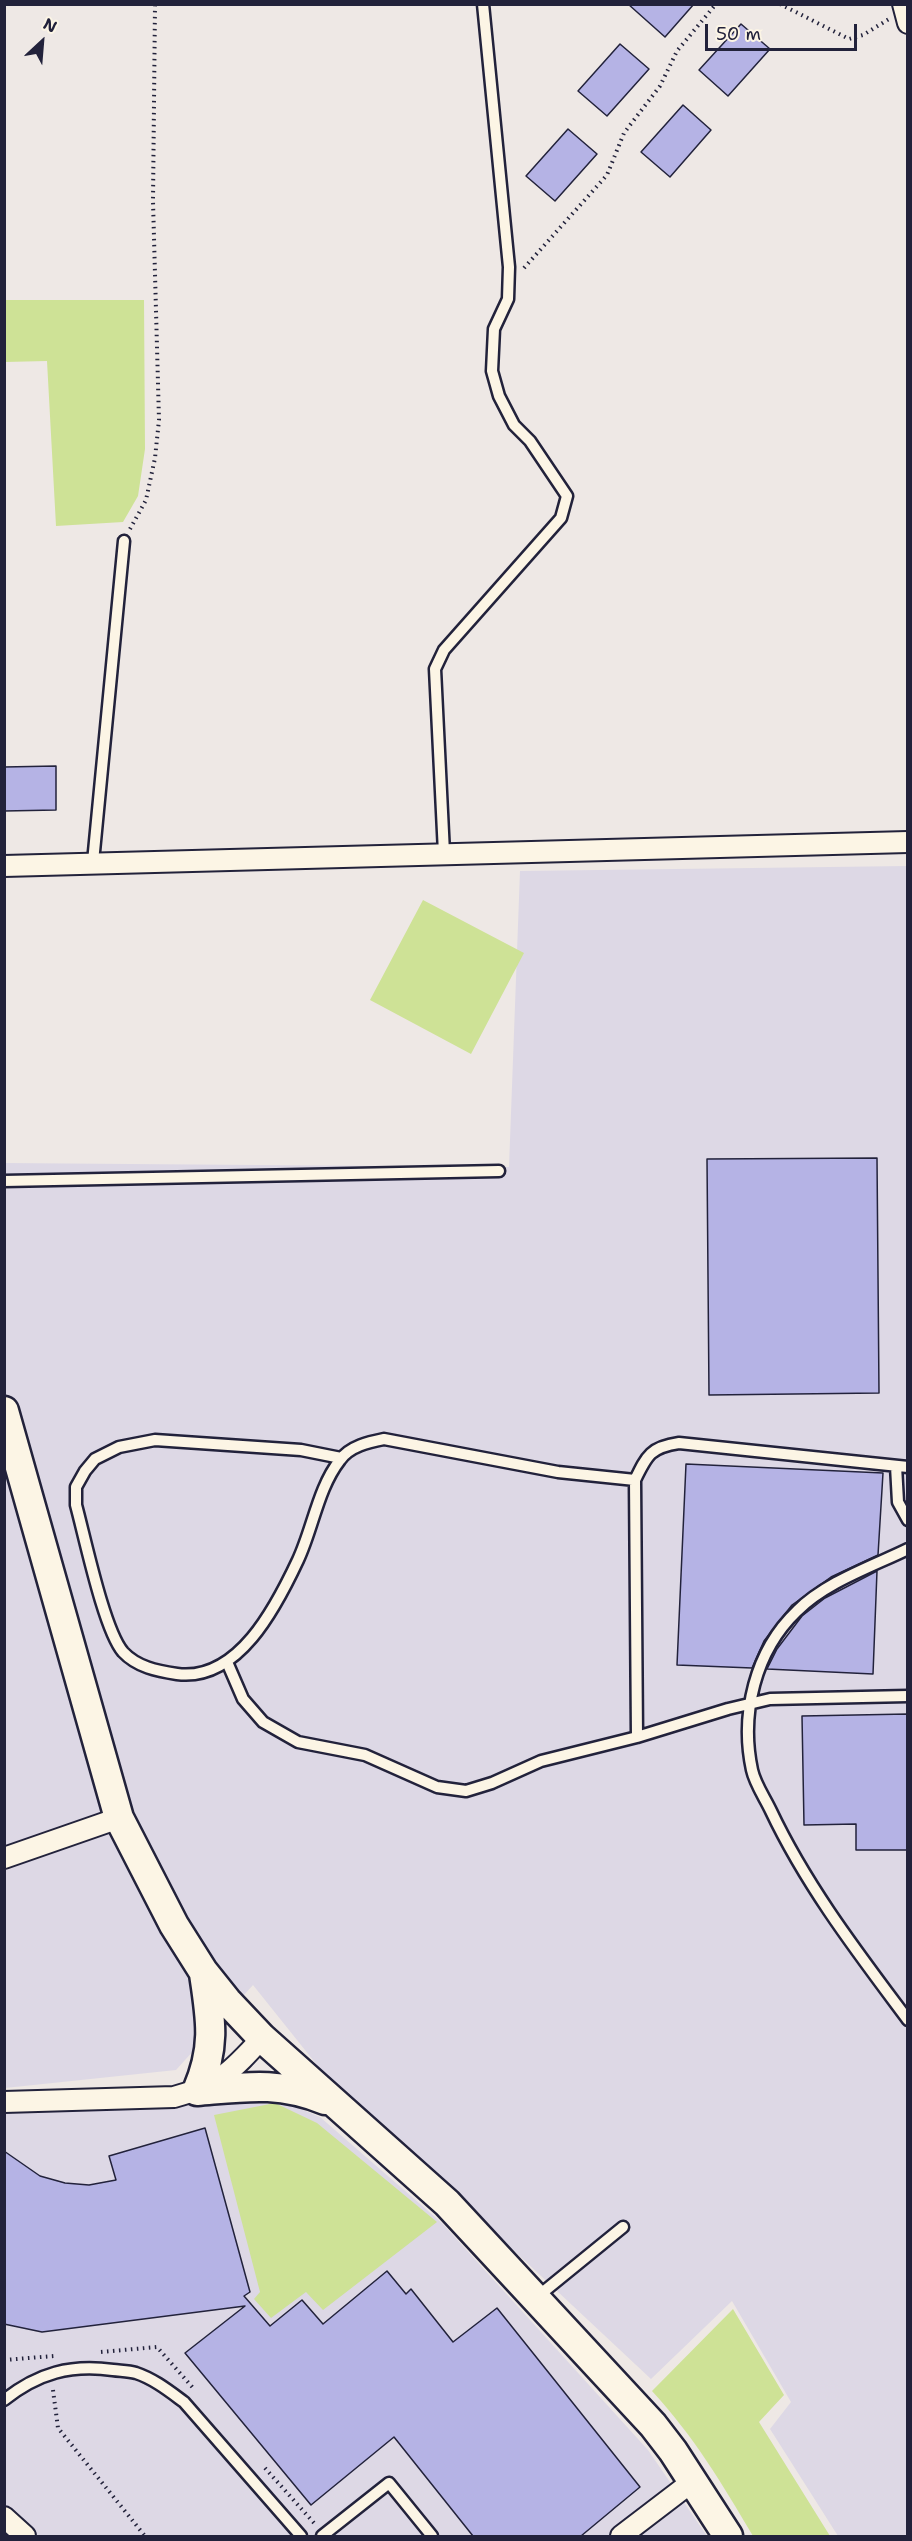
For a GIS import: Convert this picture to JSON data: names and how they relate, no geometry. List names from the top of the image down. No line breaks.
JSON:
{"scale_bar":"50 m","north":"top right"}
